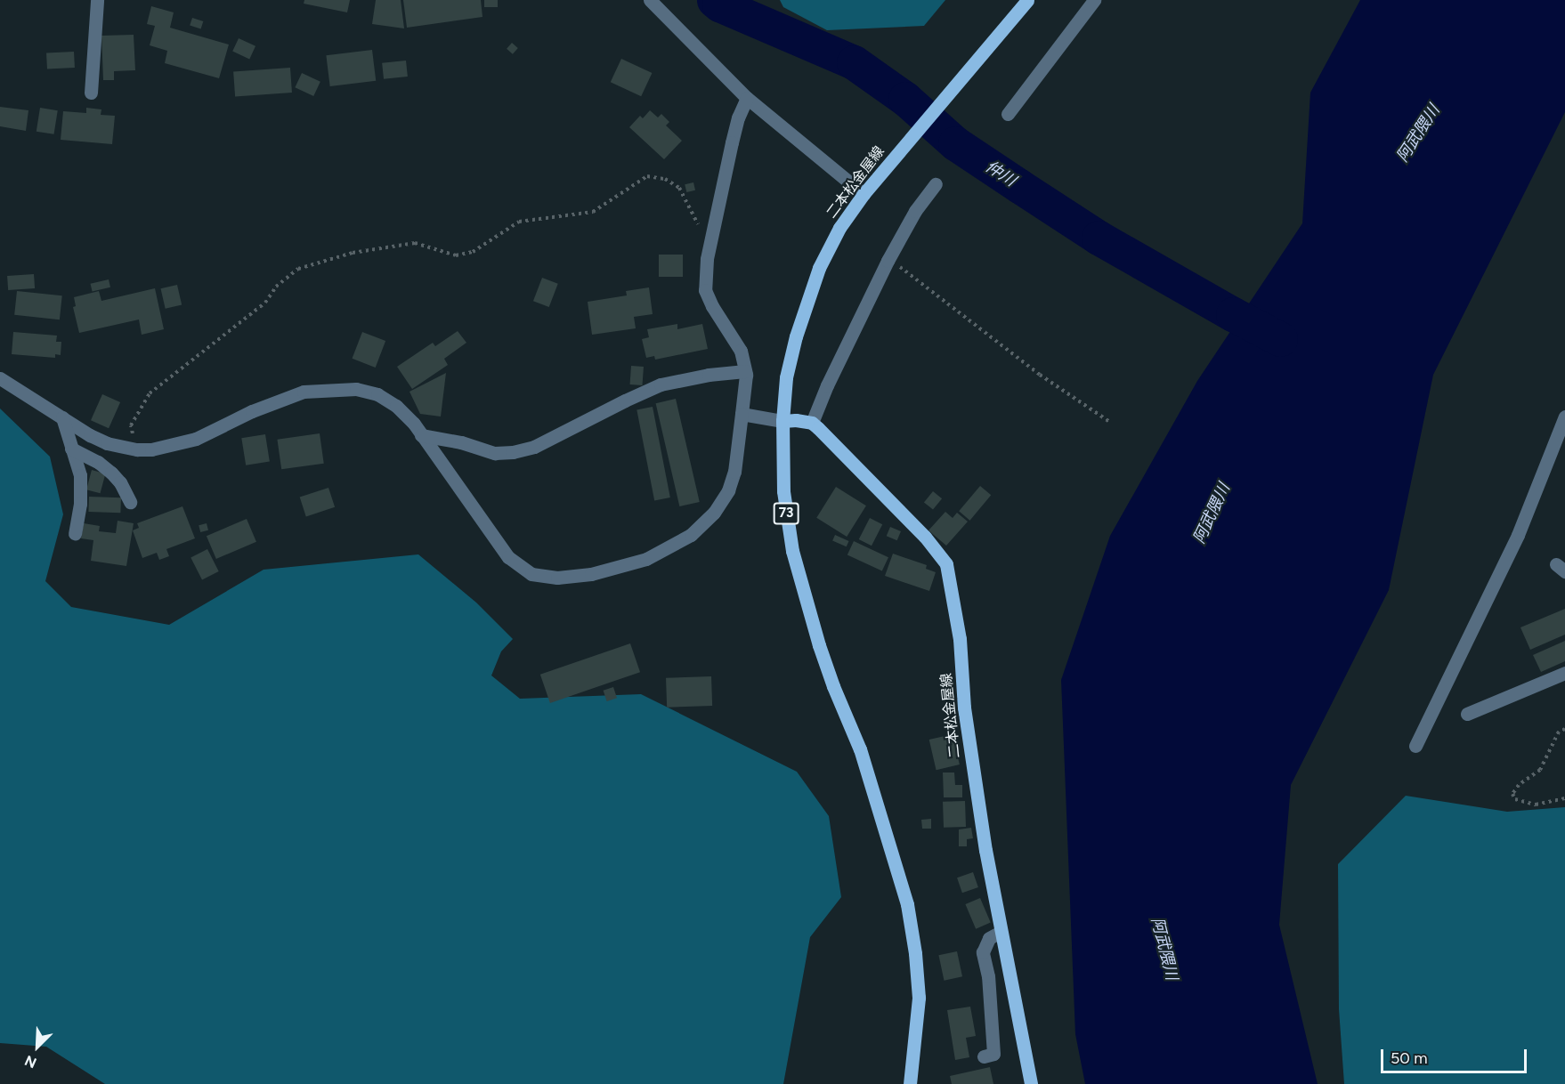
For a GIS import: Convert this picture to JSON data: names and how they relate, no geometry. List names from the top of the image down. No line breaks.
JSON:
{"streets":{"main road":["二本松金屋線","73"]},"water":["阿武隈川","仲川"],"scale_bar":"50 m","north":"bottom left"}
